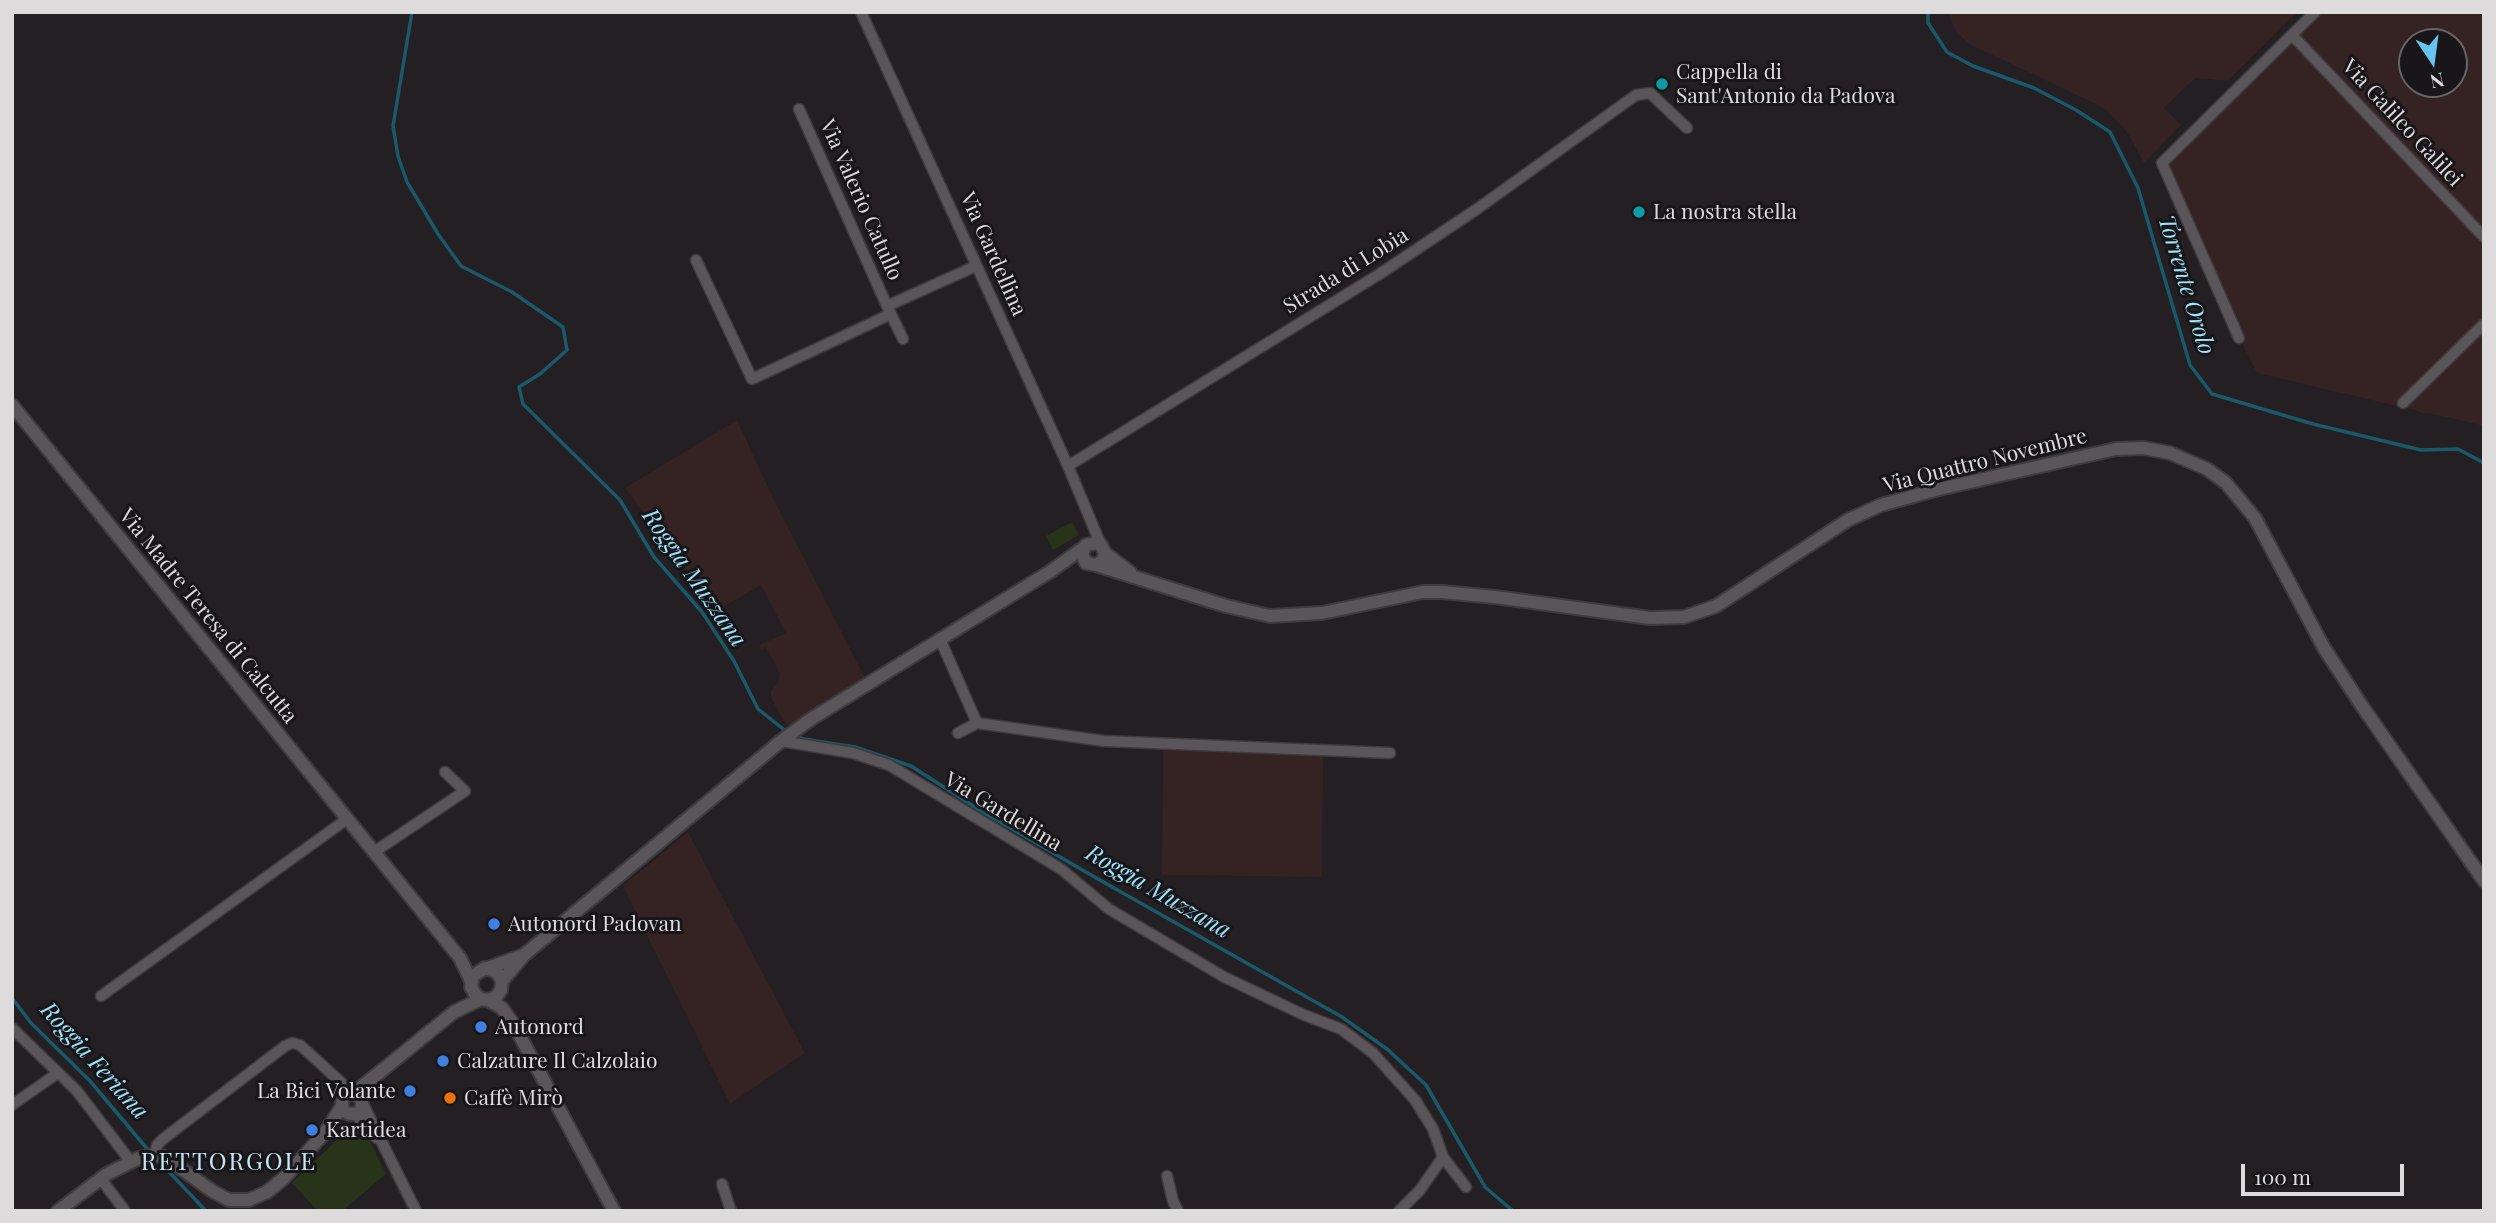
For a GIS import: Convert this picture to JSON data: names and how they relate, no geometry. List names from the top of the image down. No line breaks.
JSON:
{"streets":{"street":["Via Galileo Galilei","Via Valerio Catullo","Via Gardellina","Strada di Lobia","Via Quattro Novembre","Via Madre Teresa di Calcutta"]},"crossings":[["Via Valerio Catullo","Via Gardellina"],["Via Gardellina","Strada di Lobia"],["Via Gardellina","Via Quattro Novembre"]],"districts":["RETTORGOLE"],"water":["Torrente Orolo","Roggia Muzzana","Roggia Feriana"],"places":["Cappella di Sant'Antonio da Padova","La nostra stella","Autonord Padovan","Autonord","Calzature Il Calzolaio","La Bici Volante","Caffè Mirò","Kartidea"],"scale_bar":"100 m","north":"bottom"}
